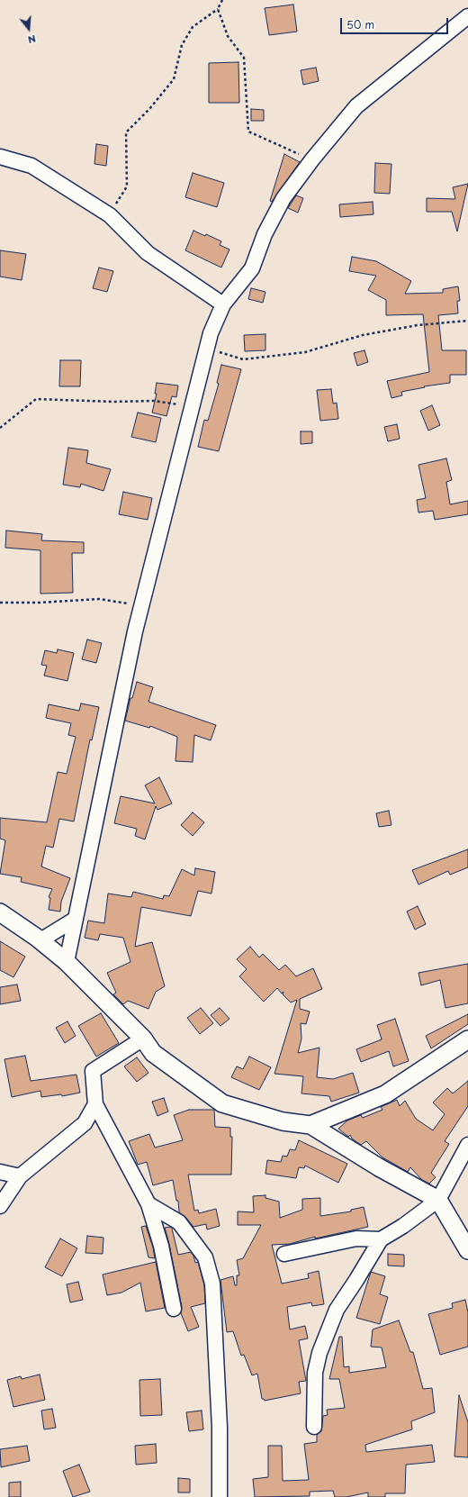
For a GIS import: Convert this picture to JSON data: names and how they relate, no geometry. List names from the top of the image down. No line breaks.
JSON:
{"scale_bar":"50 m","north":"bottom"}
